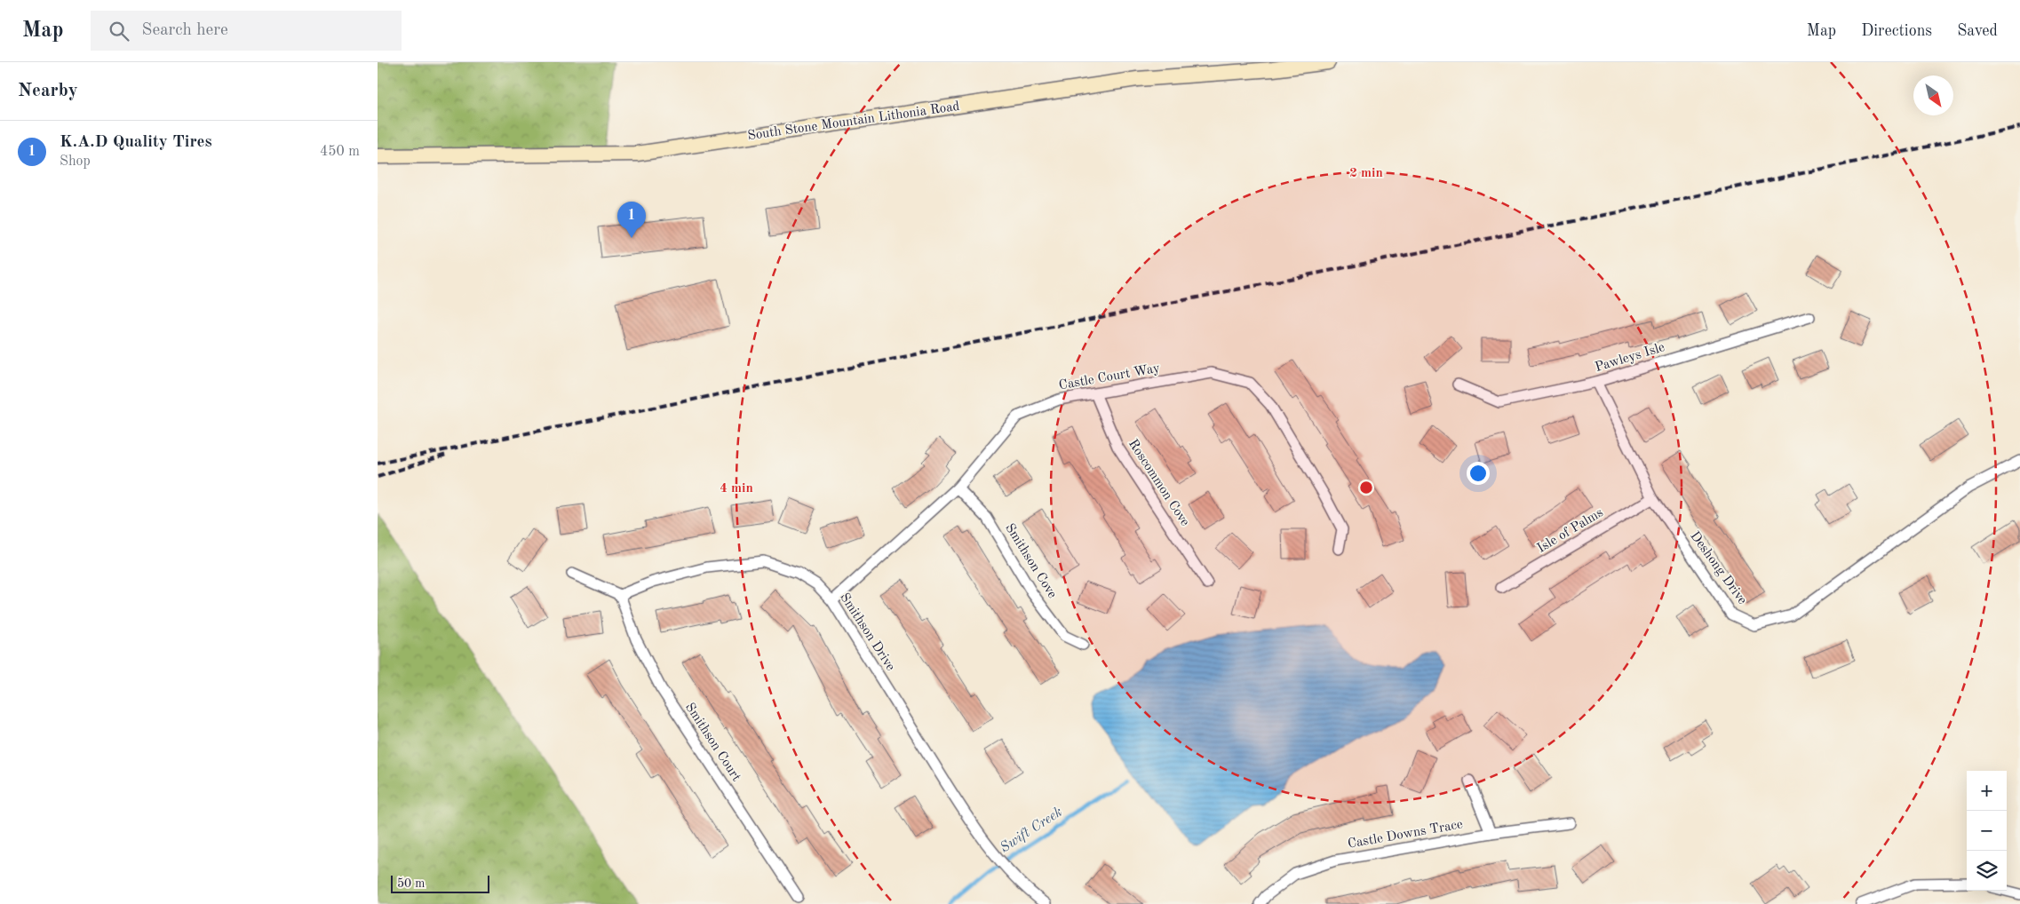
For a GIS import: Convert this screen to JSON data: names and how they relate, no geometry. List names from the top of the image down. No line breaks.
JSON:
{"streets":{"main road":["South Stone Mountain Lithonia Road"],"street":["Pawleys Isle","Castle Court Way","Roscommon Cove","Isle of Palms","Smithson Cove","Deshong Drive","Smithson Drive","Smithson Court","Castle Downs Trace"]},"crossings":[["Pawleys Isle","Deshong Drive"],["Castle Court Way","Roscommon Cove"],["Castle Court Way","Smithson Cove"],["Castle Court Way","Smithson Drive"],["Isle of Palms","Deshong Drive"],["Smithson Drive","Smithson Court"]],"water":["Swift Creek"],"scale_bar":"50 m","north":"bottom right","page":{"header":"Map","search":"Search here","nav":["Map","Directions","Saved"],"heading":"Nearby","list":[{"mark":"1","name":"K.A.D Quality Tires","note":"Shop","value":"450 m"}],"pins":"1","map_buttons":["+","−"],"scale":"50 m"},"rings":["2 min","4 min"]}
